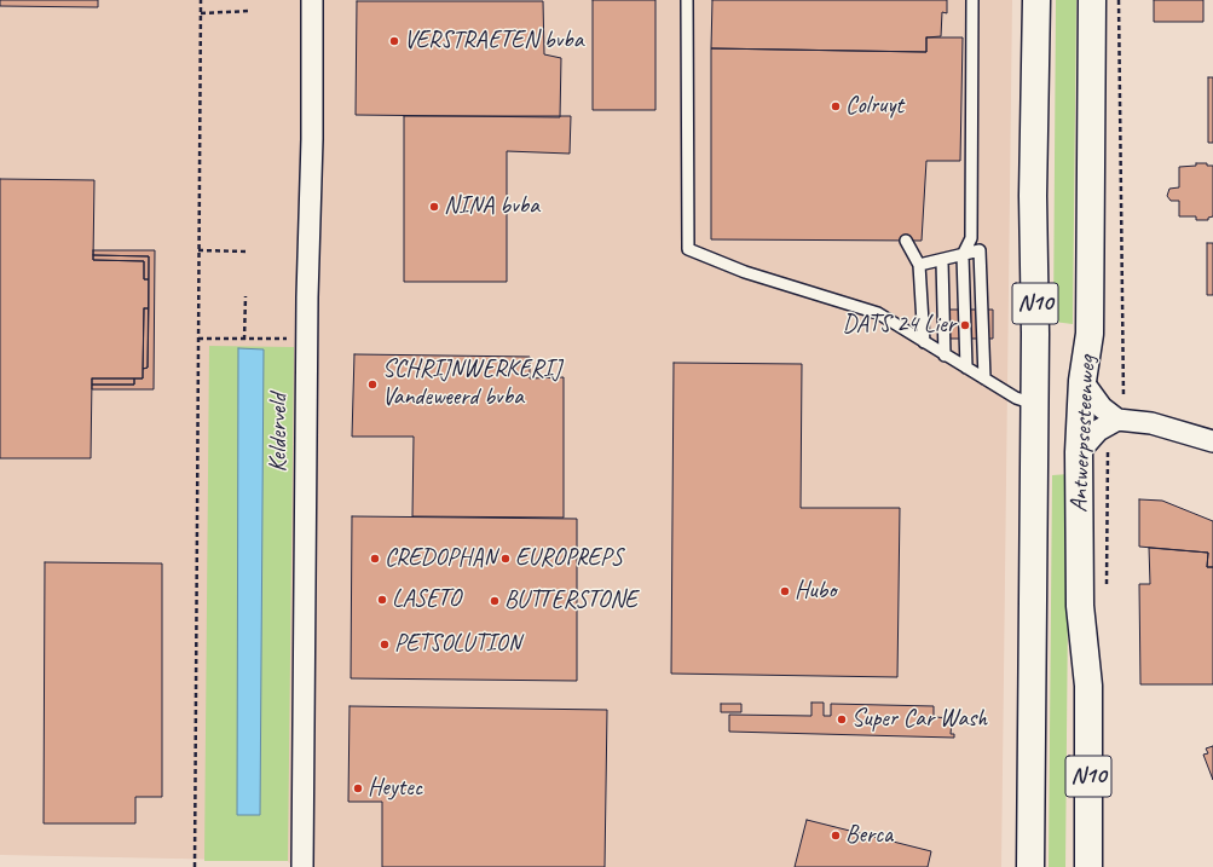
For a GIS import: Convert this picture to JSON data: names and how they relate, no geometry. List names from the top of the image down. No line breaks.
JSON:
{"streets":{"main road":["N10","Antwerpsesteenweg"],"street":["Kelderveld"]},"places":["VERSTRAETEN bvba","Colruyt","NINA bvba","DATS 24 Lier","SCHRIJNWERKERIJ Vandeweerd bvba","CREDOPHAN","EUROPREPS","Hubo","LASETO","BUTTERSTONE","PETSOLUTION","Super Car Wash","Heytec","Berca"]}
